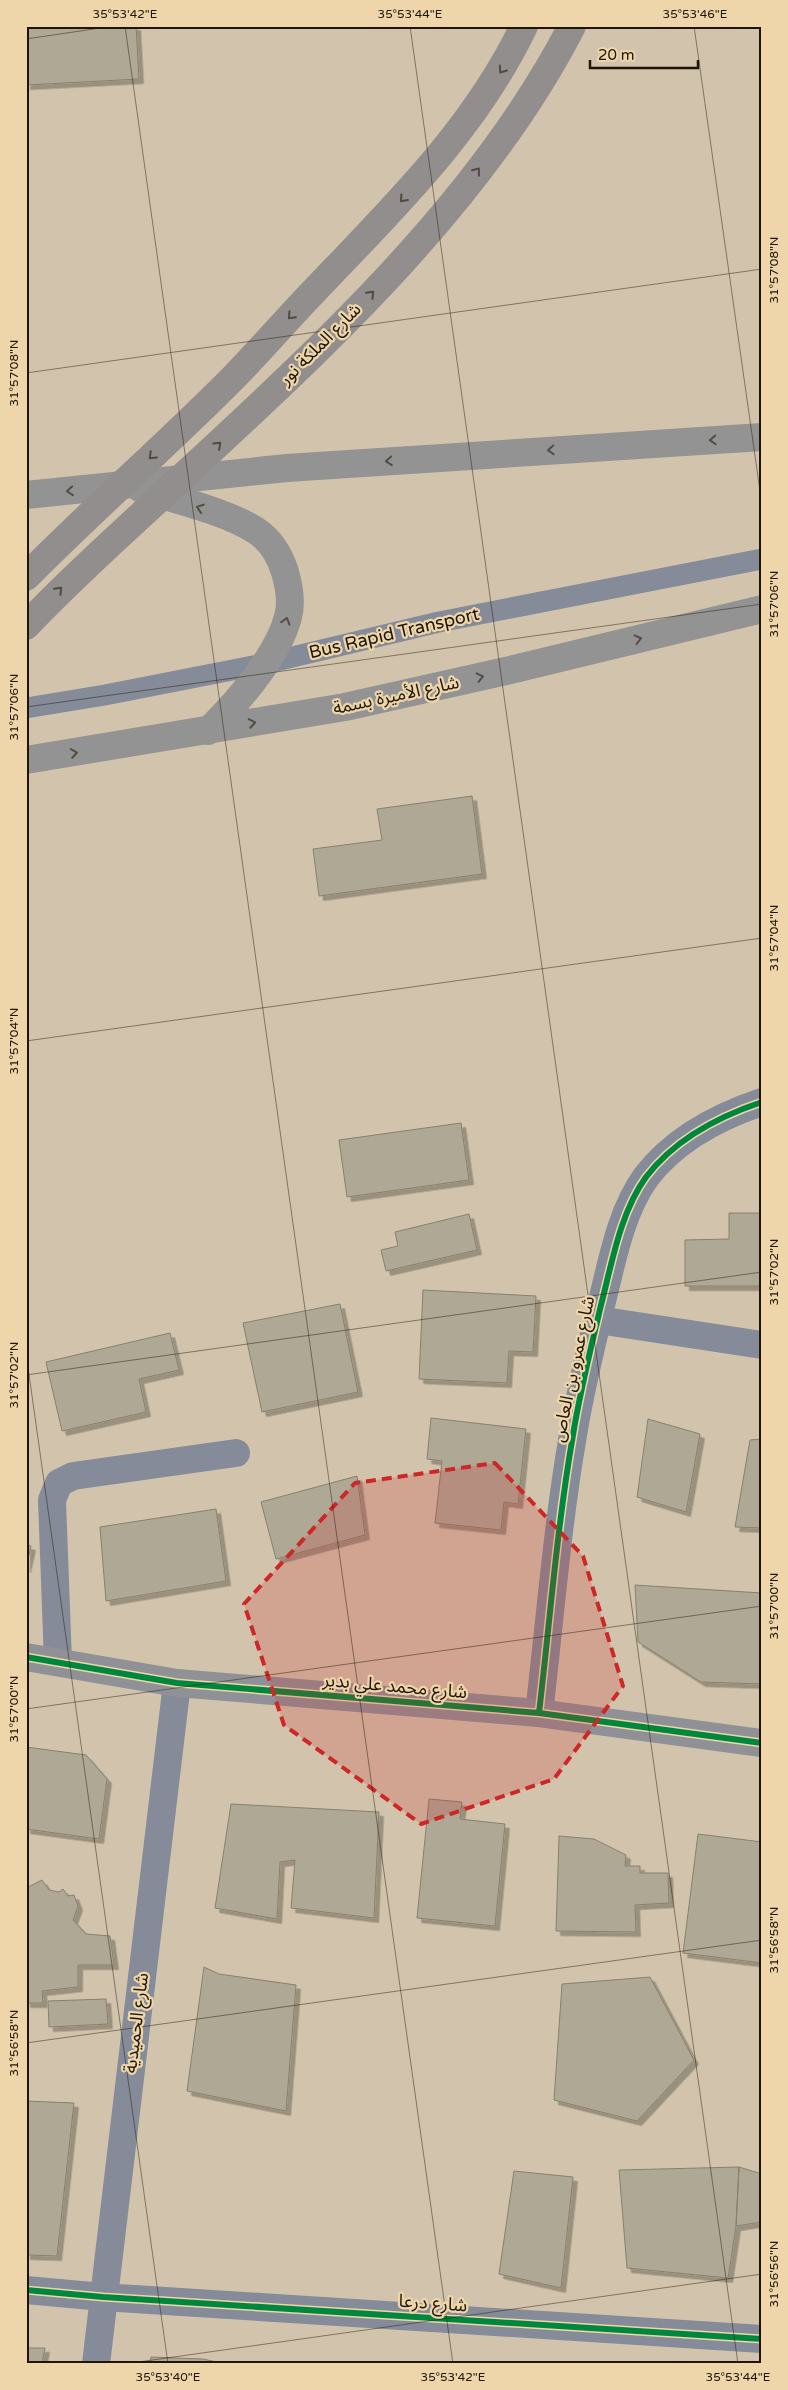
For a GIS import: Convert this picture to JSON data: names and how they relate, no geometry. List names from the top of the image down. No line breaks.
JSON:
{"streets":{"highway":["شارع الملكة نور"],"main road":["شارع الأميرة بسمة"],"street":["شارع عمرو بن العاص","شارع محمد علي بدير","شارع الحميدية","شارع درعا"],"lane":["Bus Rapid Transport"]},"crossings":[["شارع عمرو بن العاص","شارع محمد علي بدير"],["شارع محمد علي بدير","شارع الحميدية"],["شارع الحميدية","شارع درعا"]],"scale_bar":"20 m","coordinates":["35°53'42\"E","35°53'44\"E","35°53'46\"E","31°57'08\"N","31°57'06\"N","31°57'04\"N","31°57'02\"N","31°57'00\"N","31°56'58\"N","31°56'56\"N","35°53'40\"E"]}
